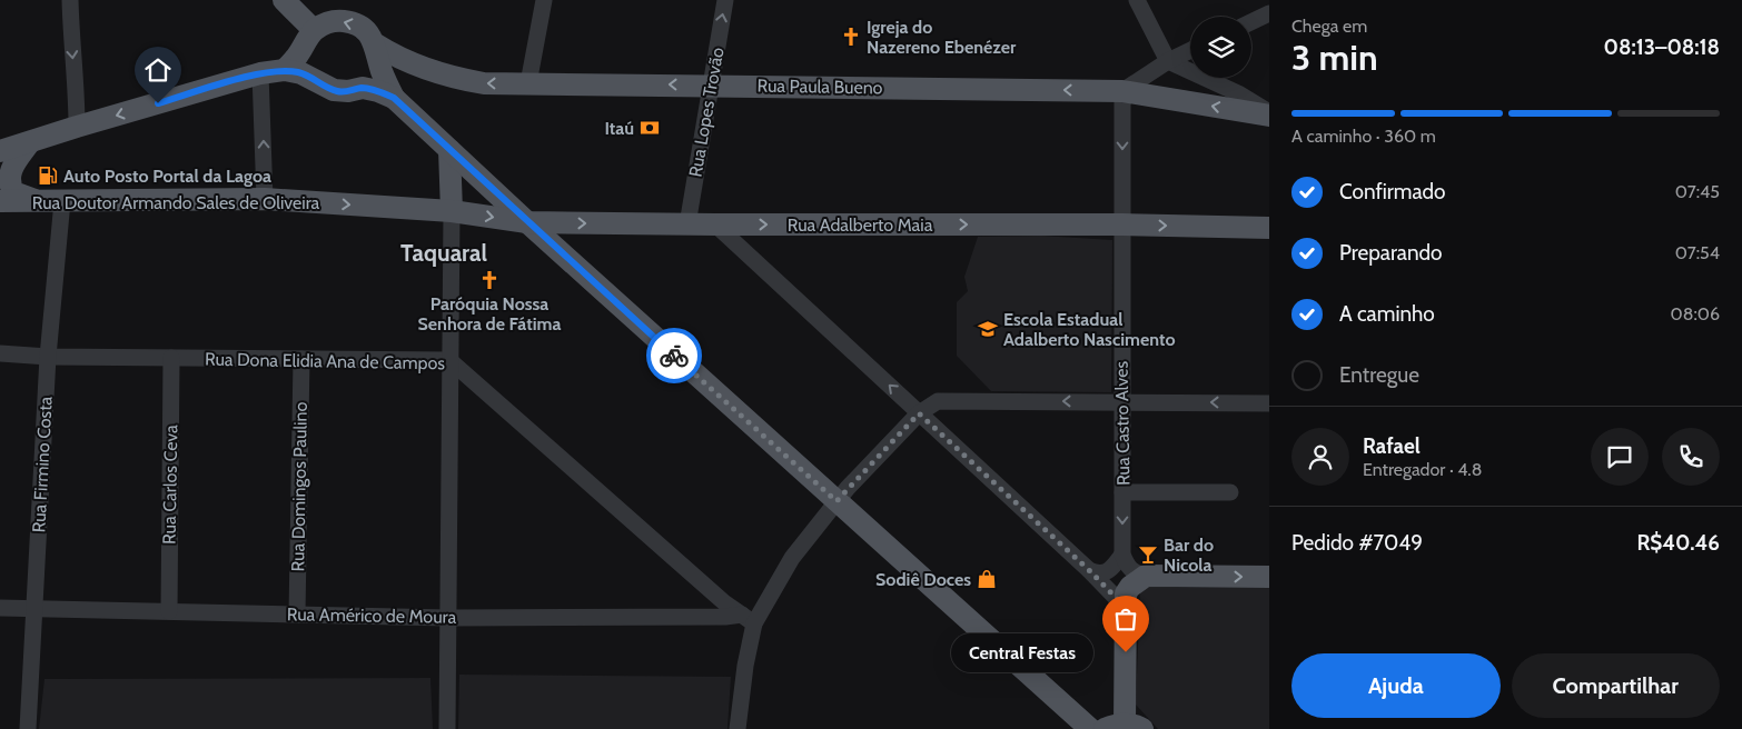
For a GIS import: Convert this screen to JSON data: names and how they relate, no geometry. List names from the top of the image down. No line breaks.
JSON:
{"streets":{"main road":["Rua Paula Bueno","Rua Doutor Armando Sales de Oliveira","Rua Adalberto Maia"],"street":["Rua Lopes Trovão","Rua Dona Elidia Ana de Campos","Rua Castro Alves","Rua Firmino Costa","Rua Carlos Ceva","Rua Domingos Paulino","Rua Américo de Moura"]},"crossings":[["Rua Paula Bueno","Rua Lopes Trovão"],["Rua Paula Bueno","Rua Castro Alves"],["Rua Lopes Trovão","Rua Adalberto Maia"],["Rua Doutor Armando Sales de Oliveira","Rua Adalberto Maia"],["Rua Doutor Armando Sales de Oliveira","Rua Firmino Costa"],["Rua Adalberto Maia","Rua Castro Alves"],["Rua Dona Elidia Ana de Campos","Rua Firmino Costa"],["Rua Dona Elidia Ana de Campos","Rua Carlos Ceva"],["Rua Dona Elidia Ana de Campos","Rua Domingos Paulino"],["Rua Dona Elidia Ana de Campos","Rua Américo de Moura"],["Rua Firmino Costa","Rua Américo de Moura"],["Rua Carlos Ceva","Rua Américo de Moura"],["Rua Domingos Paulino","Rua Américo de Moura"]],"one_way":["Rua Paula Bueno","Rua Lopes Trovão","Rua Adalberto Maia","Rua Castro Alves"],"districts":["Taquaral"],"places":{"church":["Igreja do Nazereno Ebenézer","Paróquia Nossa Senhora de Fátima"],"bank":["Itaú"],"fuel station":["Auto Posto Portal da Lagoa"],"school or university":["Escola Estadual Adalberto Nascimento"],"bar":["Bar do Nicola"],"shop":["Sodiê Doces"],"other":["Central Festas"]},"page":{"heading":["3 min","Chega em","08:13–08:18"],"panel":["Rafael","Entregador · 4.8","Pedido #7049","R$40.46"],"bar":"A caminho · 360 m","list":[["Confirmado","07:45"],["Preparando","07:54"],["A caminho","08:06"],"Entregue"],"bubble":"Central Festas","buttons":["Ajuda","Compartilhar"]}}
